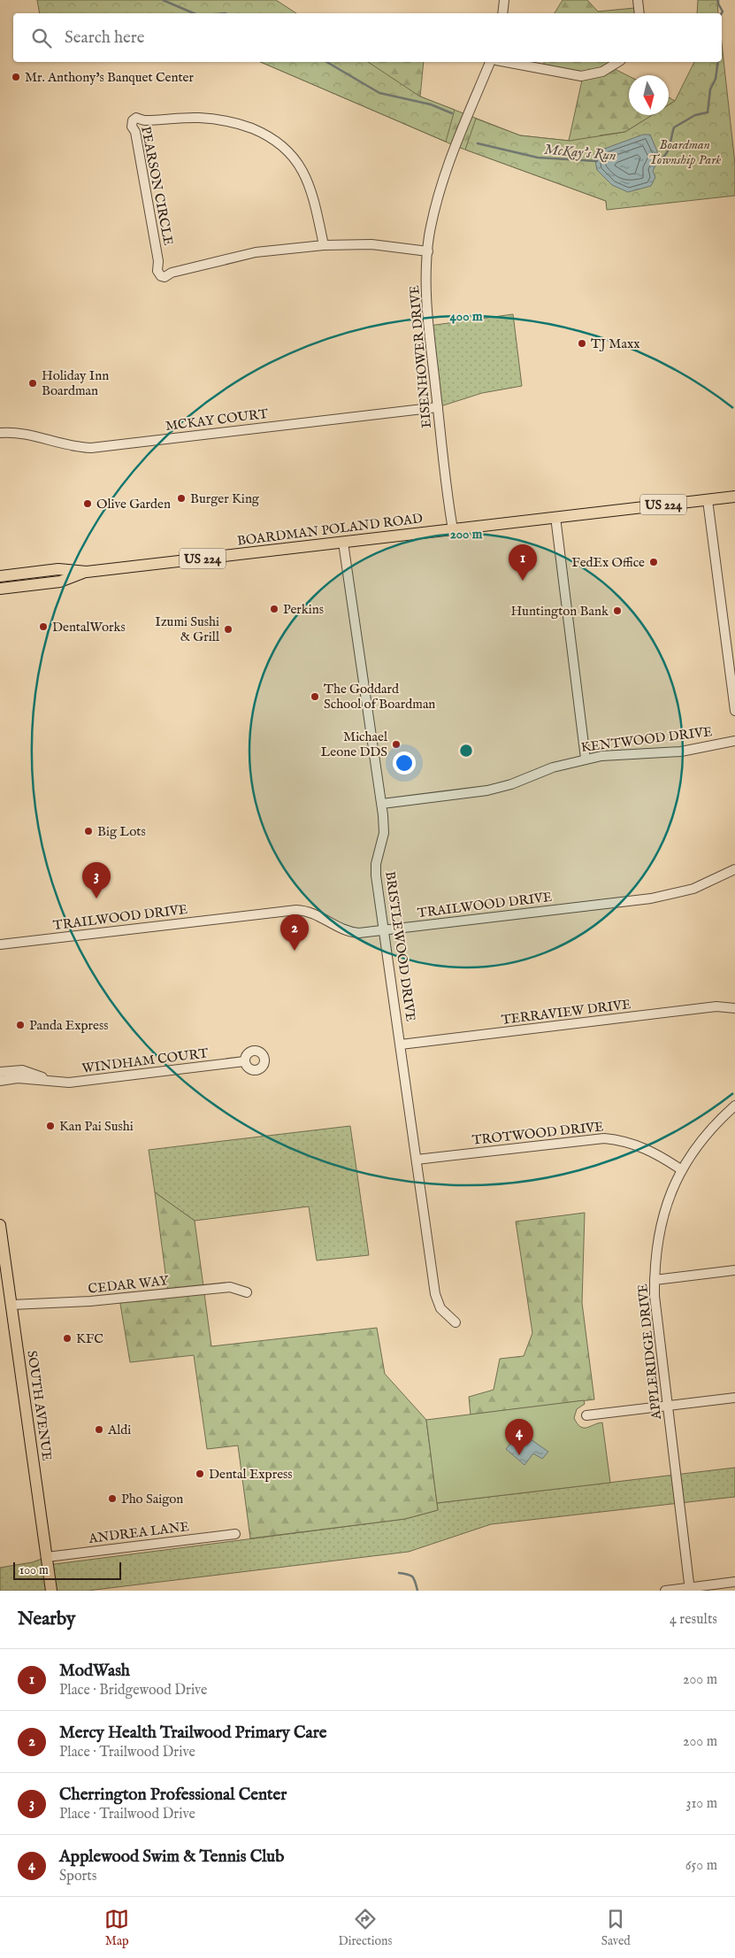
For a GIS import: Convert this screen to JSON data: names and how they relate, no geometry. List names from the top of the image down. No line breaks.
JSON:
{"streets":{"main road":["US 224","BOARDMAN POLAND ROAD","SOUTH AVENUE"],"street":["PEARSON CIRCLE","EISENHOWER DRIVE","MCKAY COURT","KENTWOOD DRIVE","TRAILWOOD DRIVE","BRISTLEWOOD DRIVE","TERRAVIEW DRIVE","WINDHAM COURT","TROTWOOD DRIVE","CEDAR WAY","APPLERIDGE DRIVE","ANDREA LANE"]},"crossings":[["PEARSON CIRCLE","EISENHOWER DRIVE"],["EISENHOWER DRIVE","MCKAY COURT"],["EISENHOWER DRIVE","BOARDMAN POLAND ROAD"],["BOARDMAN POLAND ROAD","BRISTLEWOOD DRIVE"],["KENTWOOD DRIVE","BRISTLEWOOD DRIVE"],["TRAILWOOD DRIVE","BRISTLEWOOD DRIVE"],["BRISTLEWOOD DRIVE","TERRAVIEW DRIVE"],["BRISTLEWOOD DRIVE","TROTWOOD DRIVE"],["TROTWOOD DRIVE","APPLERIDGE DRIVE"],["CEDAR WAY","SOUTH AVENUE"],["SOUTH AVENUE","ANDREA LANE"]],"water":["McKay's Run"],"parks":["Boardman Township Park"],"places":["Mr. Anthony's Banquet Center","TJ Maxx","Holiday Inn Boardman","Burger King","Olive Garden","FedEx Office","Perkins","Huntington Bank","DentalWorks","Izumi Sushi & Grill","The Goddard School of Boardman","Michael Leone DDS","Big Lots","Panda Express","Kan Pai Sushi","KFC","Aldi","Dental Express","Pho Saigon"],"scale_bar":"100 m","north":"bottom","page":{"search":"Search here","pins":["1","3","2","4"],"scale":"100 m","heading":["Nearby","4 results"],"list":[{"mark":"1","name":"ModWash","note":"Place · Bridgewood Drive","value":"200 m"},{"mark":"2","name":"Mercy Health Trailwood Primary Care","note":"Place · Trailwood Drive","value":"200 m"},{"mark":"3","name":"Cherrington Professional Center","note":"Place · Trailwood Drive","value":"310 m"},{"mark":"4","name":"Applewood Swim & Tennis Club","note":"Sports","value":"650 m"}],"nav":["Map","Directions","Saved"]},"rings":["400 m","200 m"]}
